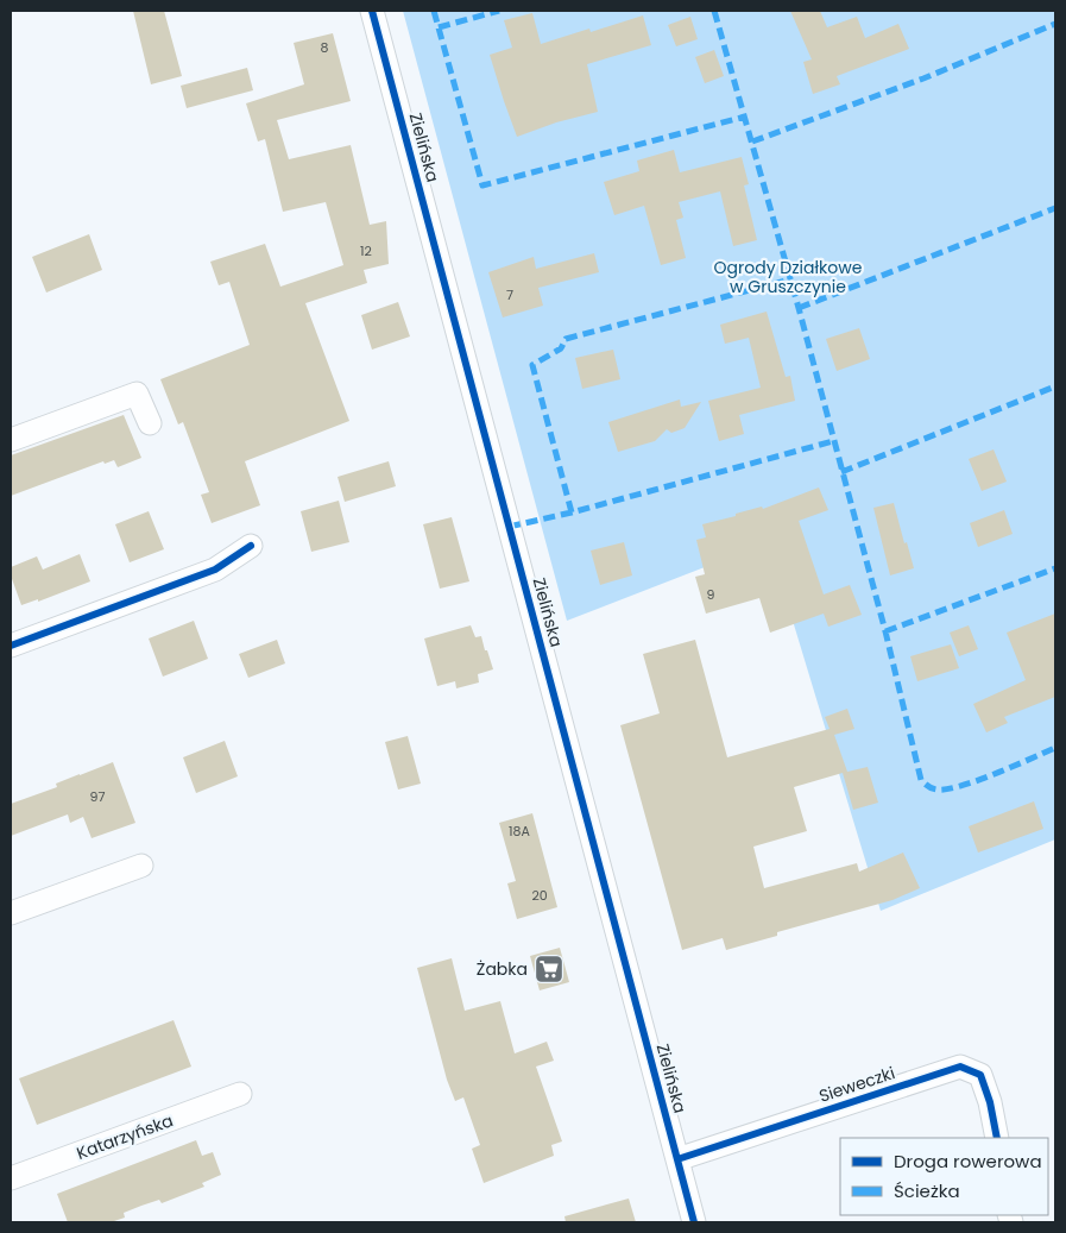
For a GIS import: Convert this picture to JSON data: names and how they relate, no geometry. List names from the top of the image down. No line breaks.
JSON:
{"streets":{"street":["Zielińska","Sieweczki","Katarzyńska"]},"crossings":[["Zielińska","Sieweczki"]],"parks":["Ogrody Działkowe w Gruszczynie"],"places":{"supermarket":["Żabka"]},"house_numbers":["8","12","7","9","97","18A","20"],"legend":["Droga rowerowa","Ścieżka"]}
